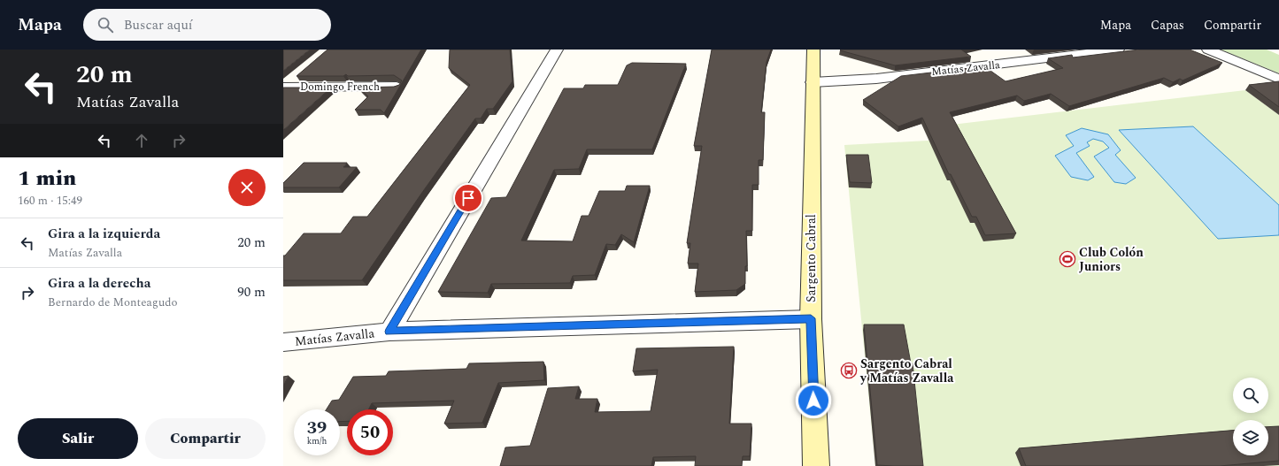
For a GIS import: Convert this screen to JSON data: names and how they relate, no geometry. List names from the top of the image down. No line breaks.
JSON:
{"streets":{"main road":["Sargento Cabral"],"street":["Matías Zavalla","Domingo French"]},"crossings":[["Matías Zavalla","Sargento Cabral"]],"places":{"sports":["Club Colón Juniors"],"bus stop":["Sargento Cabral y Matías Zavalla"]},"page":{"header":"Mapa","search":"Buscar aquí","nav":["Mapa","Capas","Compartir"],"turn":["20 m","Matías Zavalla"],"heading":["1 min","160 m · 15:49"],"list":[{"name":"Gira a la izquierda","note":"Matías Zavalla","value":"20 m"},{"name":"Gira a la derecha","note":"Bernardo de Monteagudo","value":"90 m"}],"speed":"39 km/h","limit":"50","buttons":["Salir","Compartir"]}}
